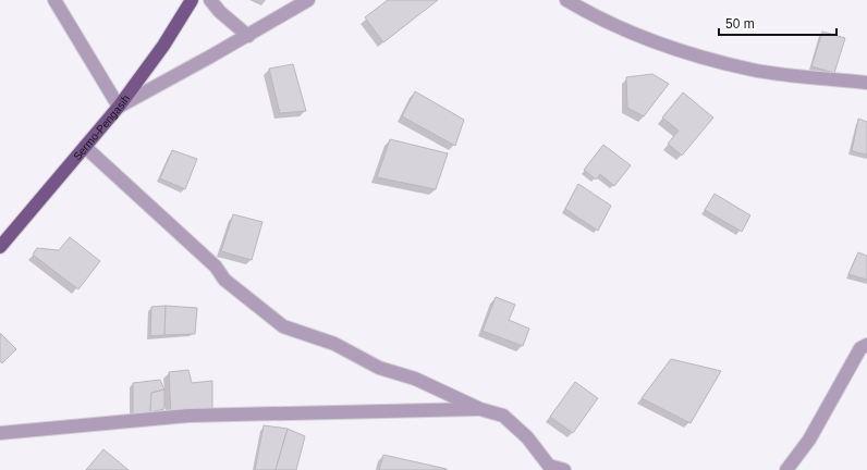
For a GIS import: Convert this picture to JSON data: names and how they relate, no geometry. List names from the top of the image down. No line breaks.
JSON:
{"streets":{"main road":["Sermo-Pengasih"]},"scale_bar":"50 m"}
